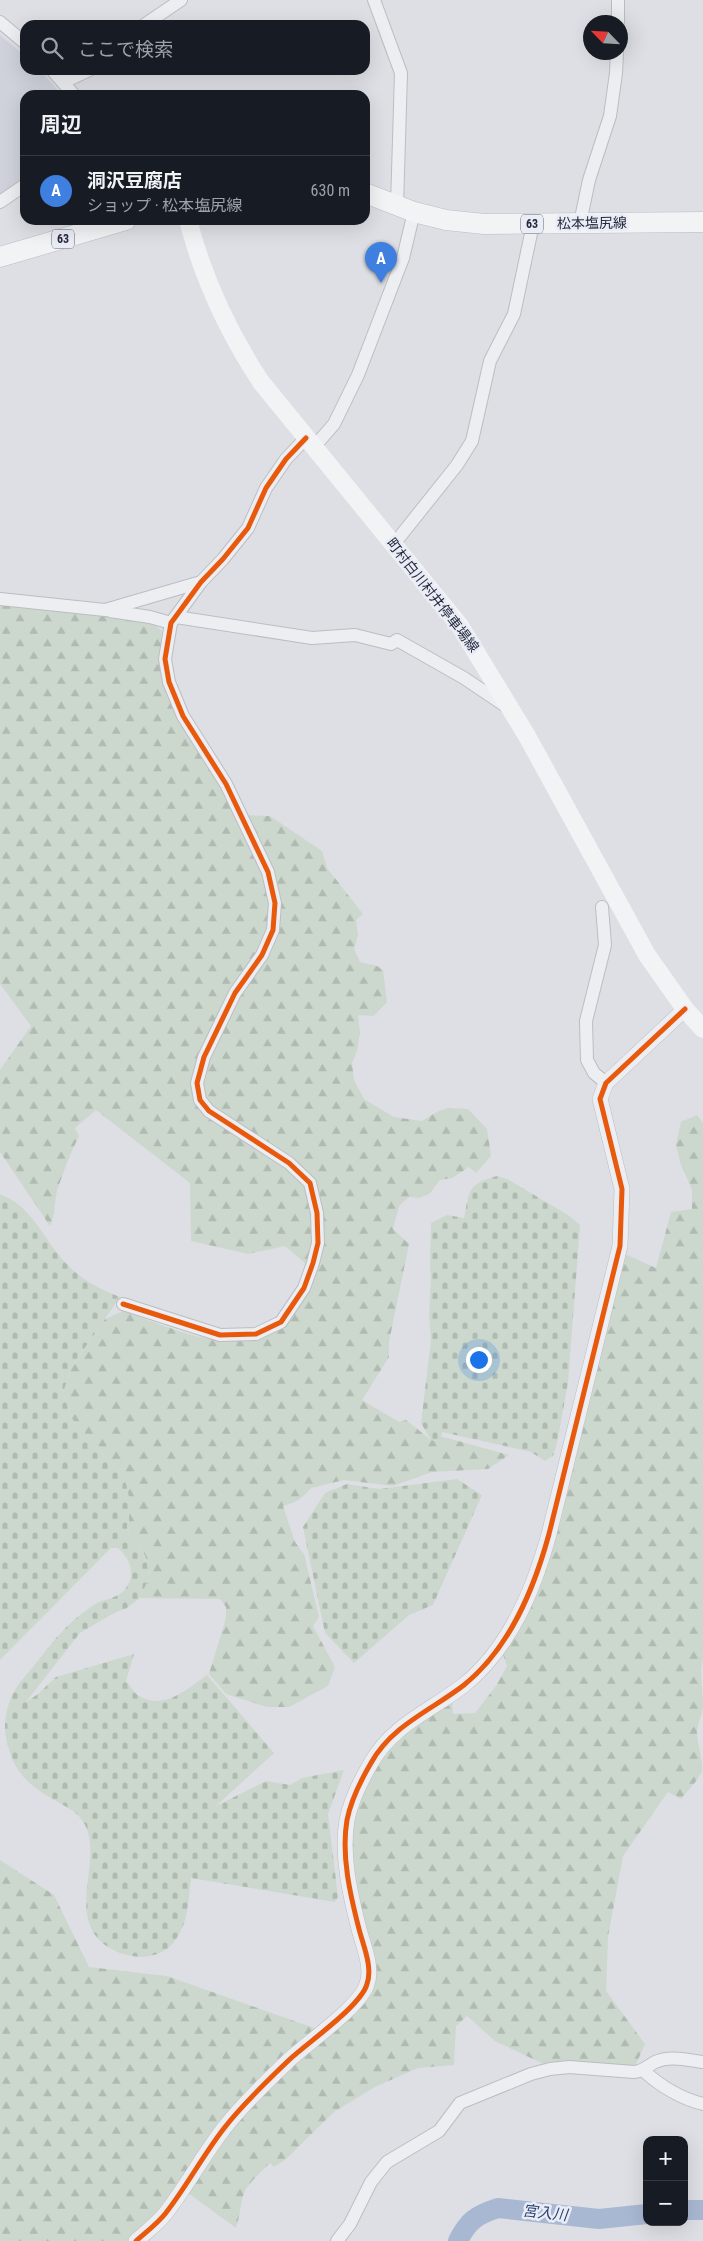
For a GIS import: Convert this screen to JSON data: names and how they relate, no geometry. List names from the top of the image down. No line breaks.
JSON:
{"streets":{"main road":["松本塩尻線","63","町村白川村井停車場線"]},"water":["宮入川"],"north":"top left","page":{"search":"ここで検索","heading":"周辺","list":[{"mark":"A","name":"洞沢豆腐店","note":"ショップ · 松本塩尻線","value":"630 m"}],"pins":"A","map_buttons":["+","−"]}}
